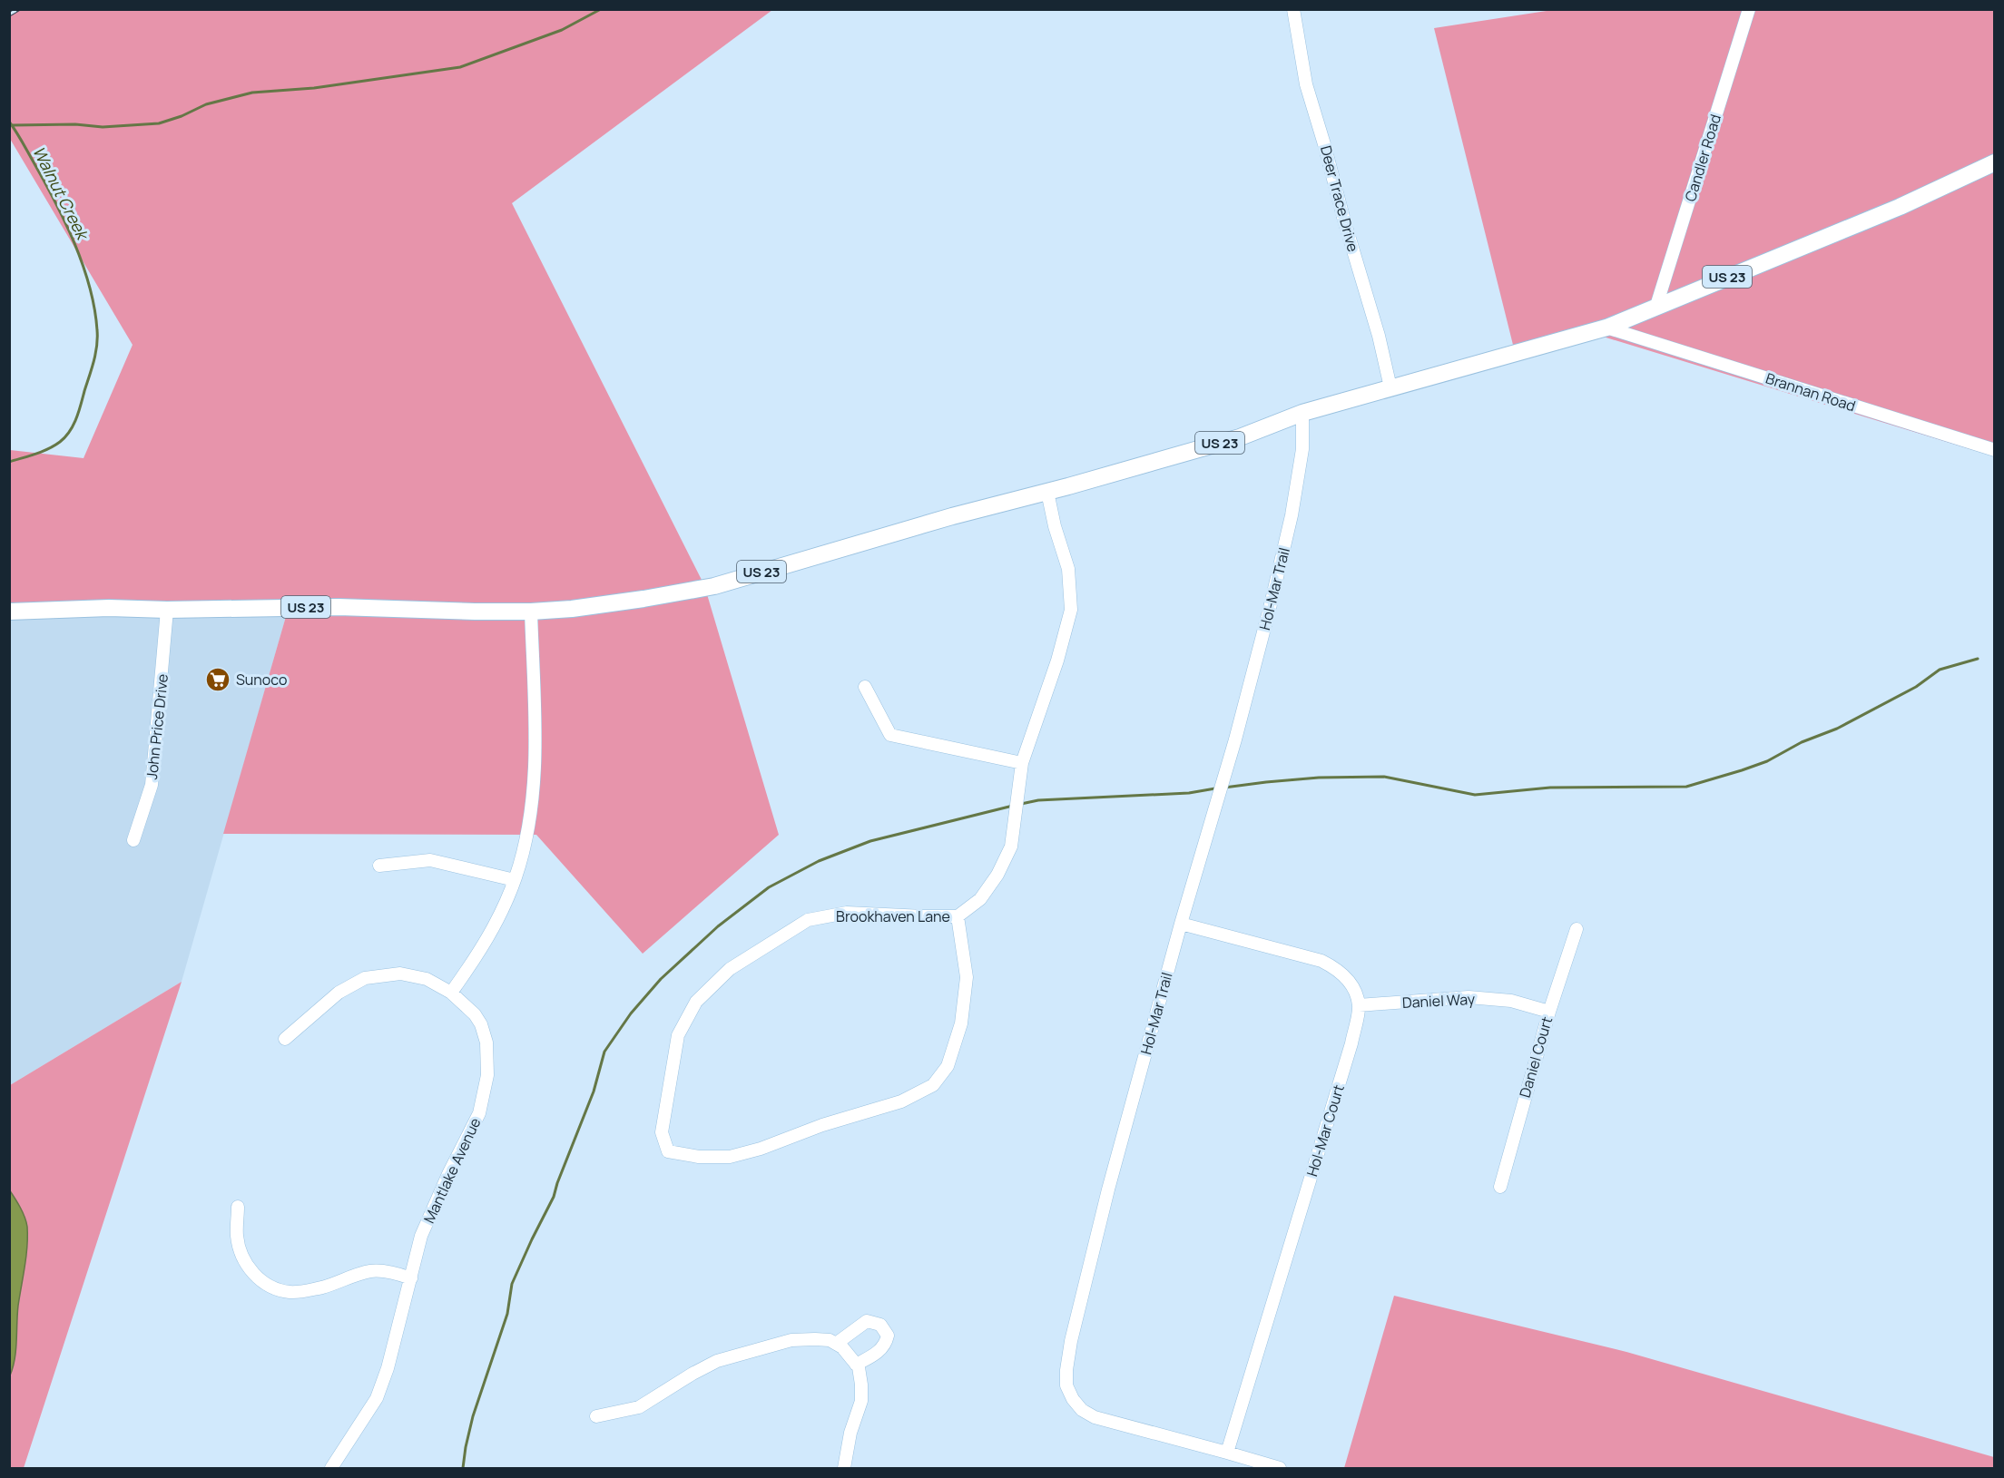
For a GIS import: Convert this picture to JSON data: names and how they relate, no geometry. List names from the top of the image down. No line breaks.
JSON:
{"streets":{"main road":["US 23"],"street":["Candler Road","Deer Trace Drive","Brannan Road","Hol-Mar Trail","John Price Drive","Brookhaven Lane","Daniel Way","Daniel Court","Hol-Mar Court","Mantlake Avenue"]},"crossings":[["Candler Road","US 23"],["Deer Trace Drive","US 23"],["US 23","Brannan Road"],["US 23","Hol-Mar Trail"],["US 23","John Price Drive"],["US 23","Brookhaven Lane"],["Hol-Mar Trail","Hol-Mar Court"],["Daniel Way","Daniel Court"],["Daniel Way","Hol-Mar Court"]],"water":["Walnut Creek"],"places":{"supermarket":["Sunoco"]}}
